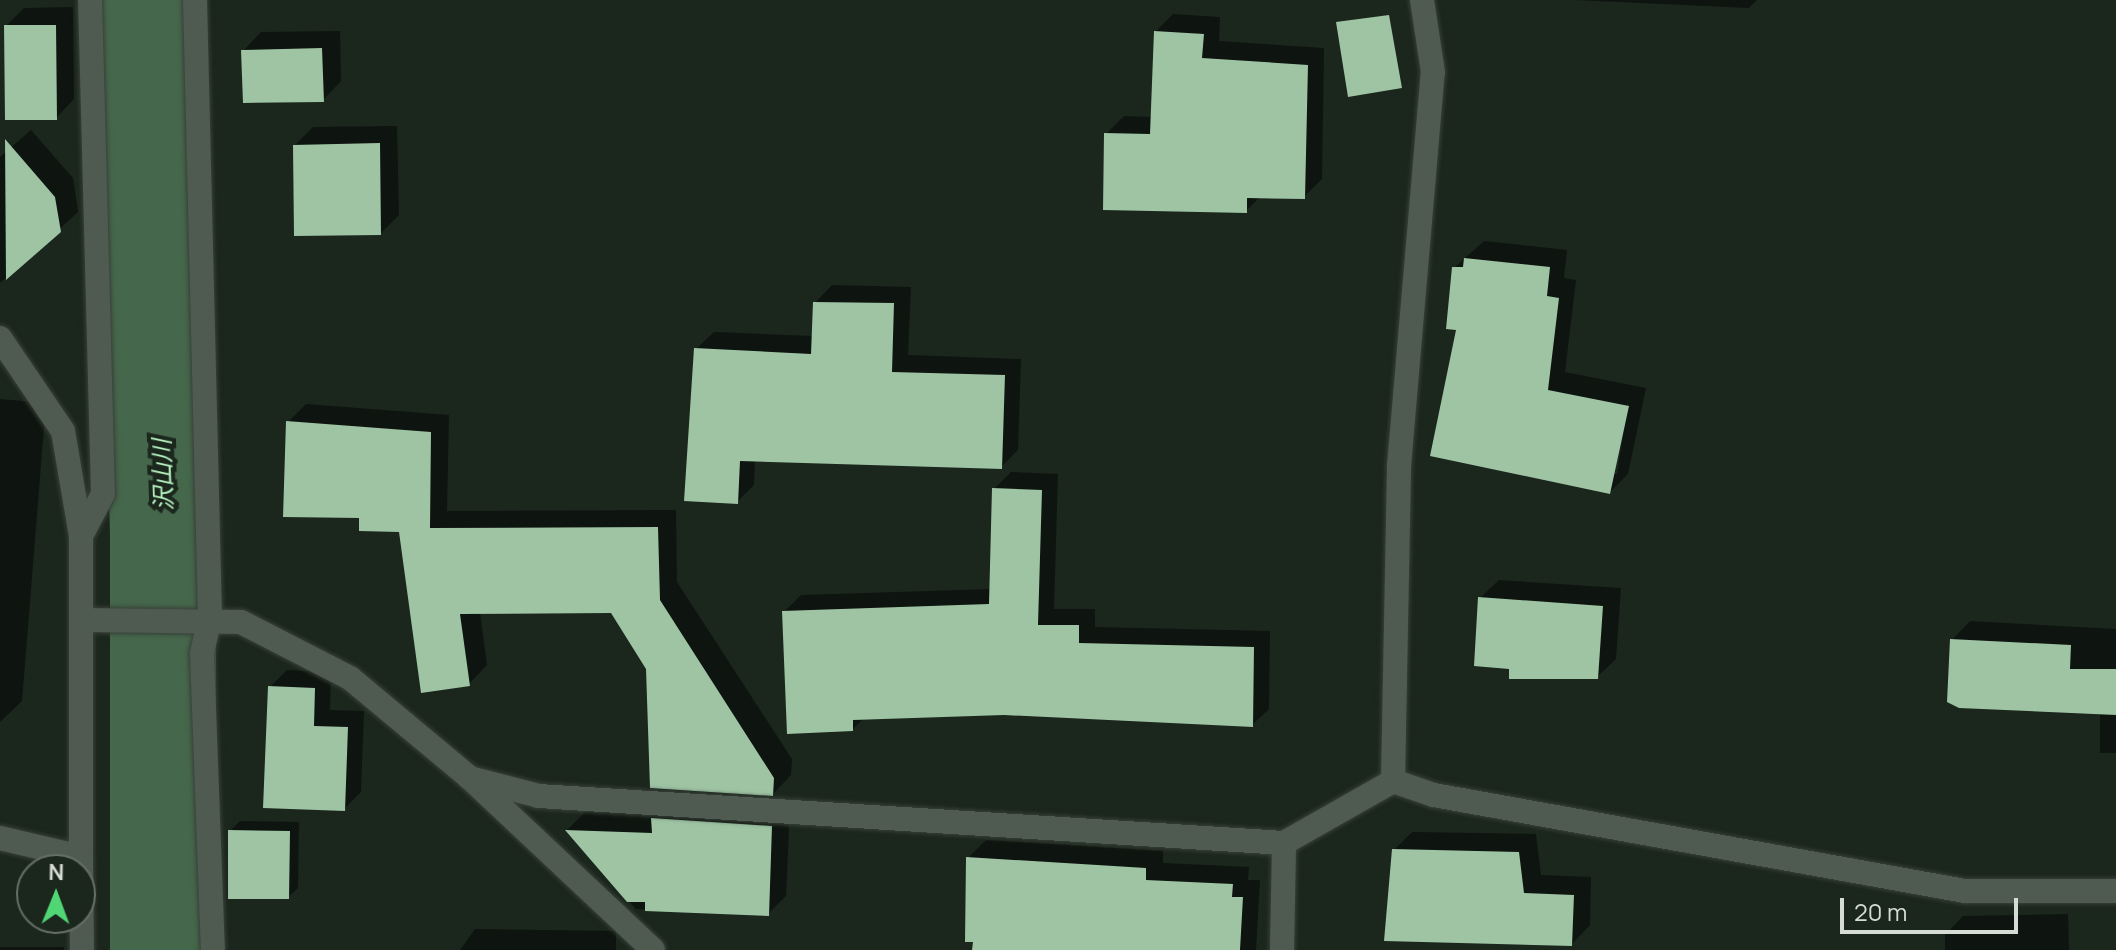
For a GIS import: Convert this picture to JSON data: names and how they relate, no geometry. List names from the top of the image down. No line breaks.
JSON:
{"water":["沢山川"],"scale_bar":"20 m","north":"top"}
